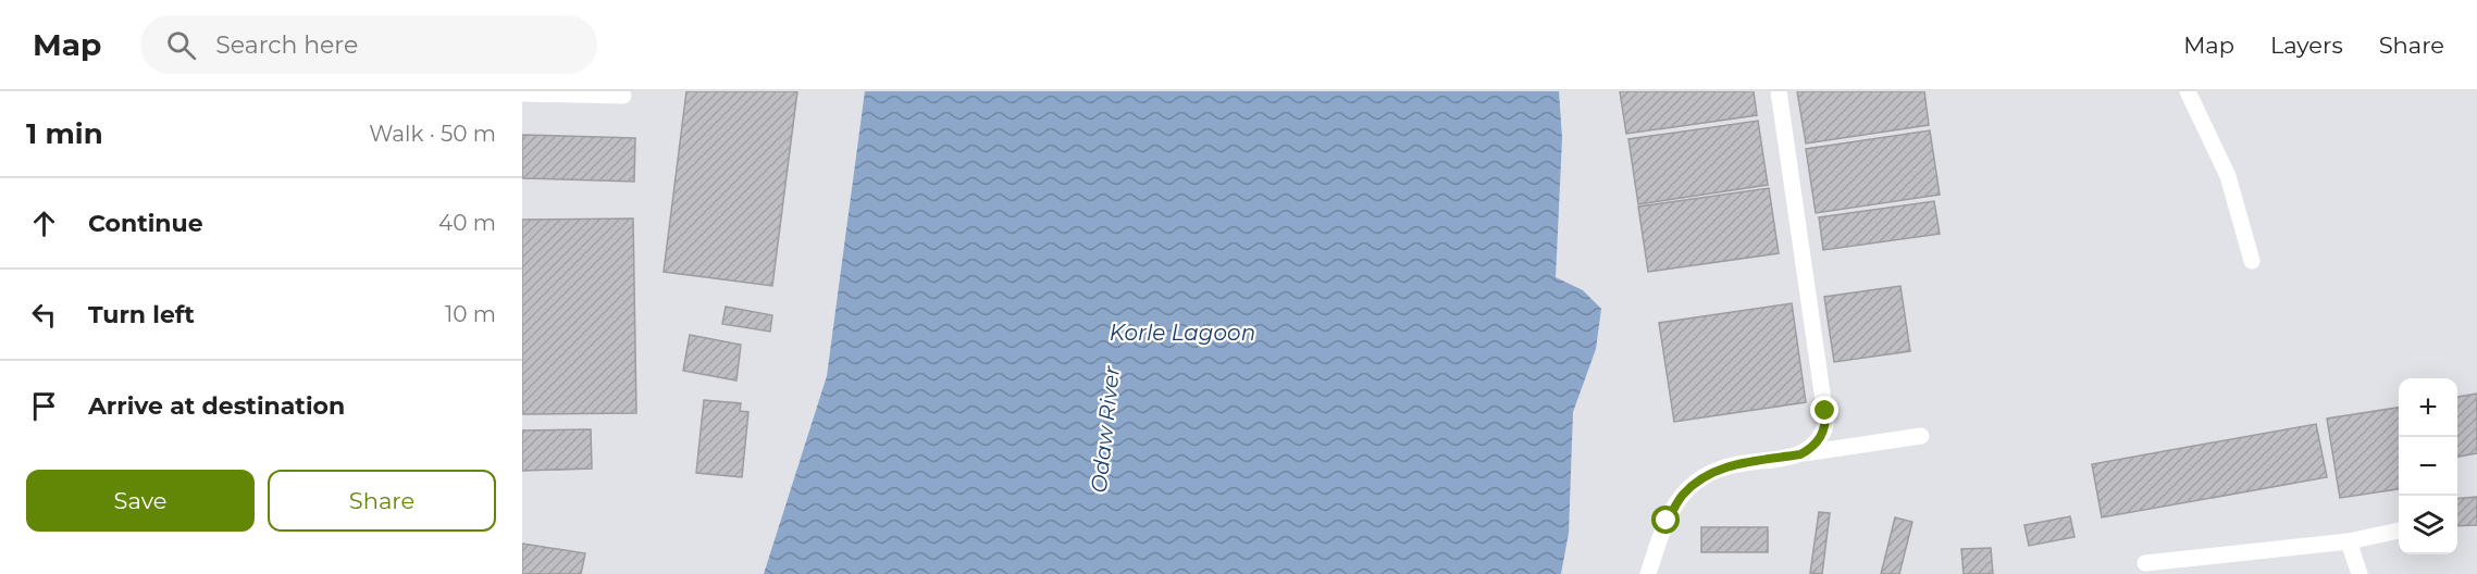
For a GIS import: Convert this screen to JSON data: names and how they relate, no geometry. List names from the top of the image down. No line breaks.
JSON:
{"water":["Korle Lagoon","Odaw River"],"page":{"header":"Map","search":"Search here","nav":["Map","Layers","Share"],"heading":["1 min","Walk · 50 m"],"list":[["Continue","40 m"],["Turn left","10 m"],"Arrive at destination"],"map_buttons":["+","−"],"buttons":["Save","Share"]}}
